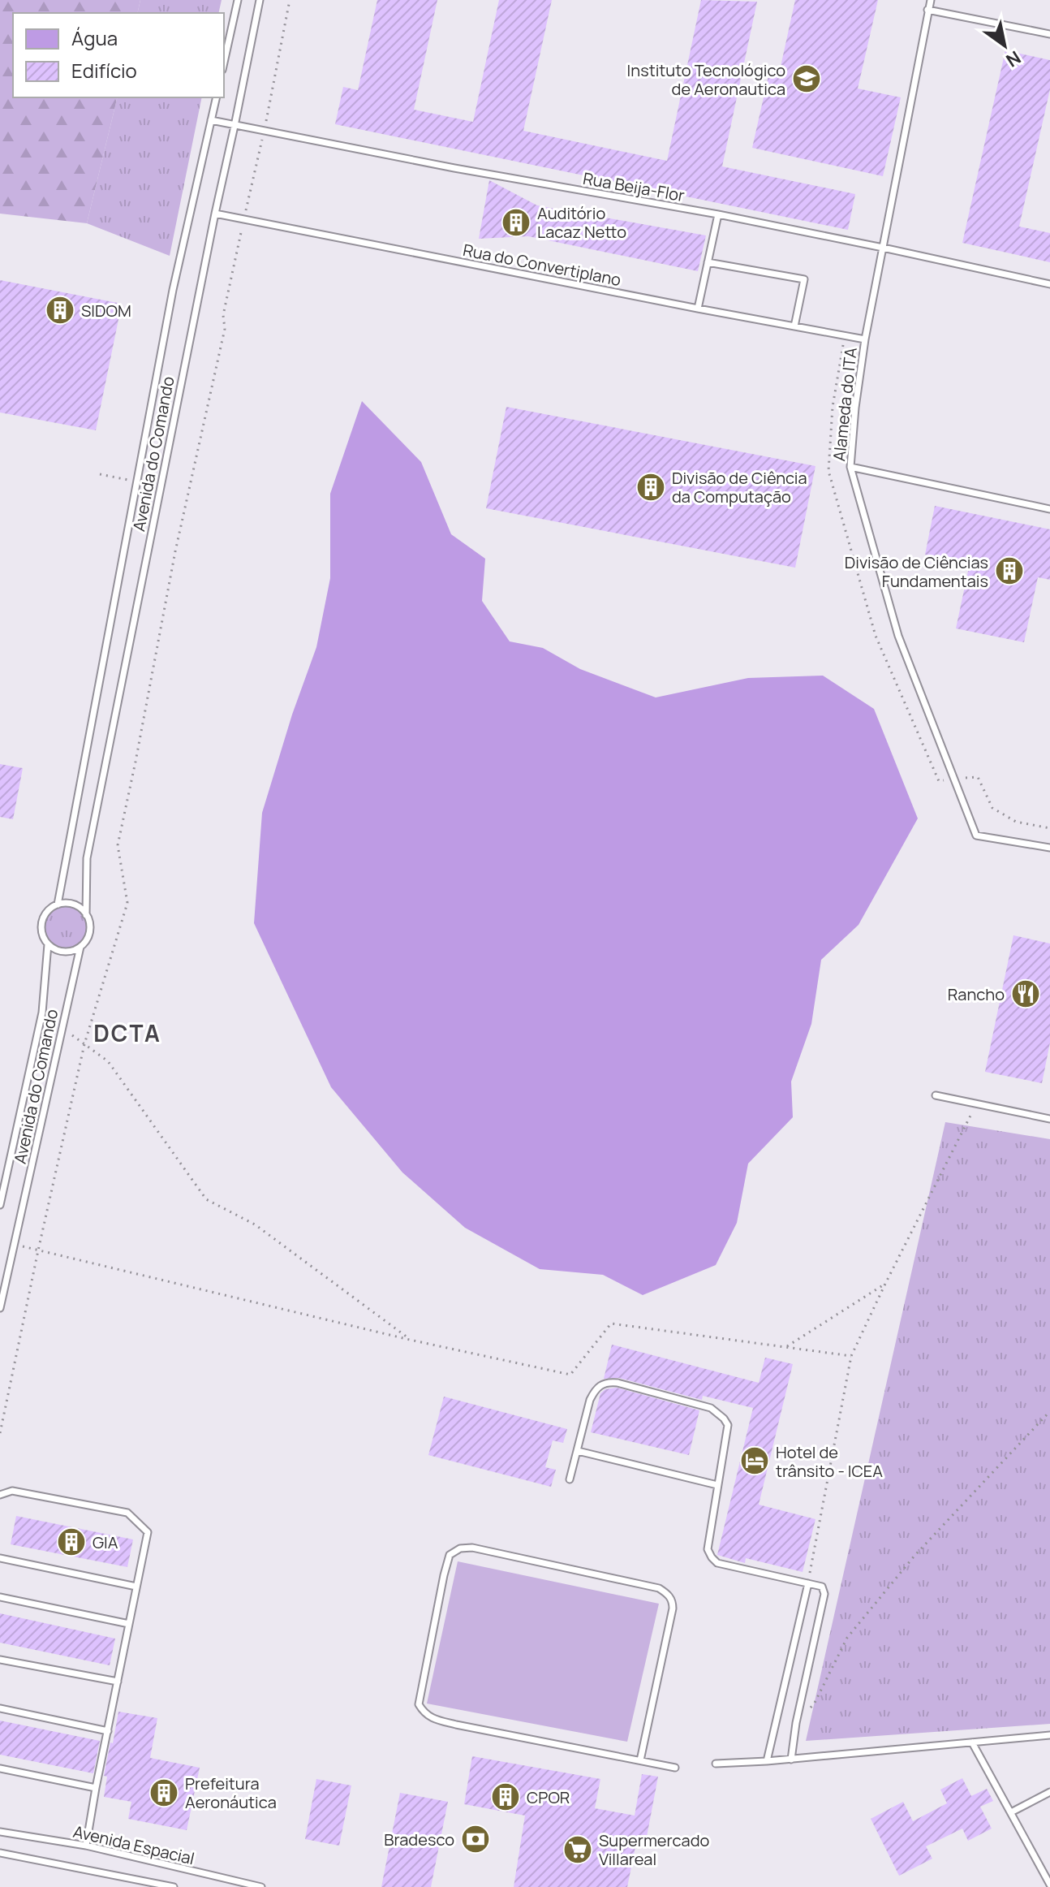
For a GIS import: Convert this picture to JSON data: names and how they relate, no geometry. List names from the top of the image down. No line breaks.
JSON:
{"streets":{"lane":["Rua Beija-Flor","Rua do Convertiplano","Alameda do ITA","Avenida do Comando","Avenida Espacial"]},"crossings":[["Rua Beija-Flor","Alameda do ITA"],["Rua Beija-Flor","Avenida do Comando"],["Rua do Convertiplano","Alameda do ITA"],["Rua do Convertiplano","Avenida do Comando"]],"districts":["DCTA"],"places":{"school or university":["Instituto Tecnológico de Aeronautica"],"building":["Auditório Lacaz Netto","SIDOM","Divisão de Ciência da Computação","Divisão de Ciências Fundamentais","GIA","Prefeitura Aeronáutica","CPOR"],"restaurant":["Rancho"],"hotel":["Hotel de trânsito - ICEA"],"bank":["Bradesco"],"supermarket":["Supermercado Villareal"]},"legend":["Água","Edifício"],"north":"bottom right"}
